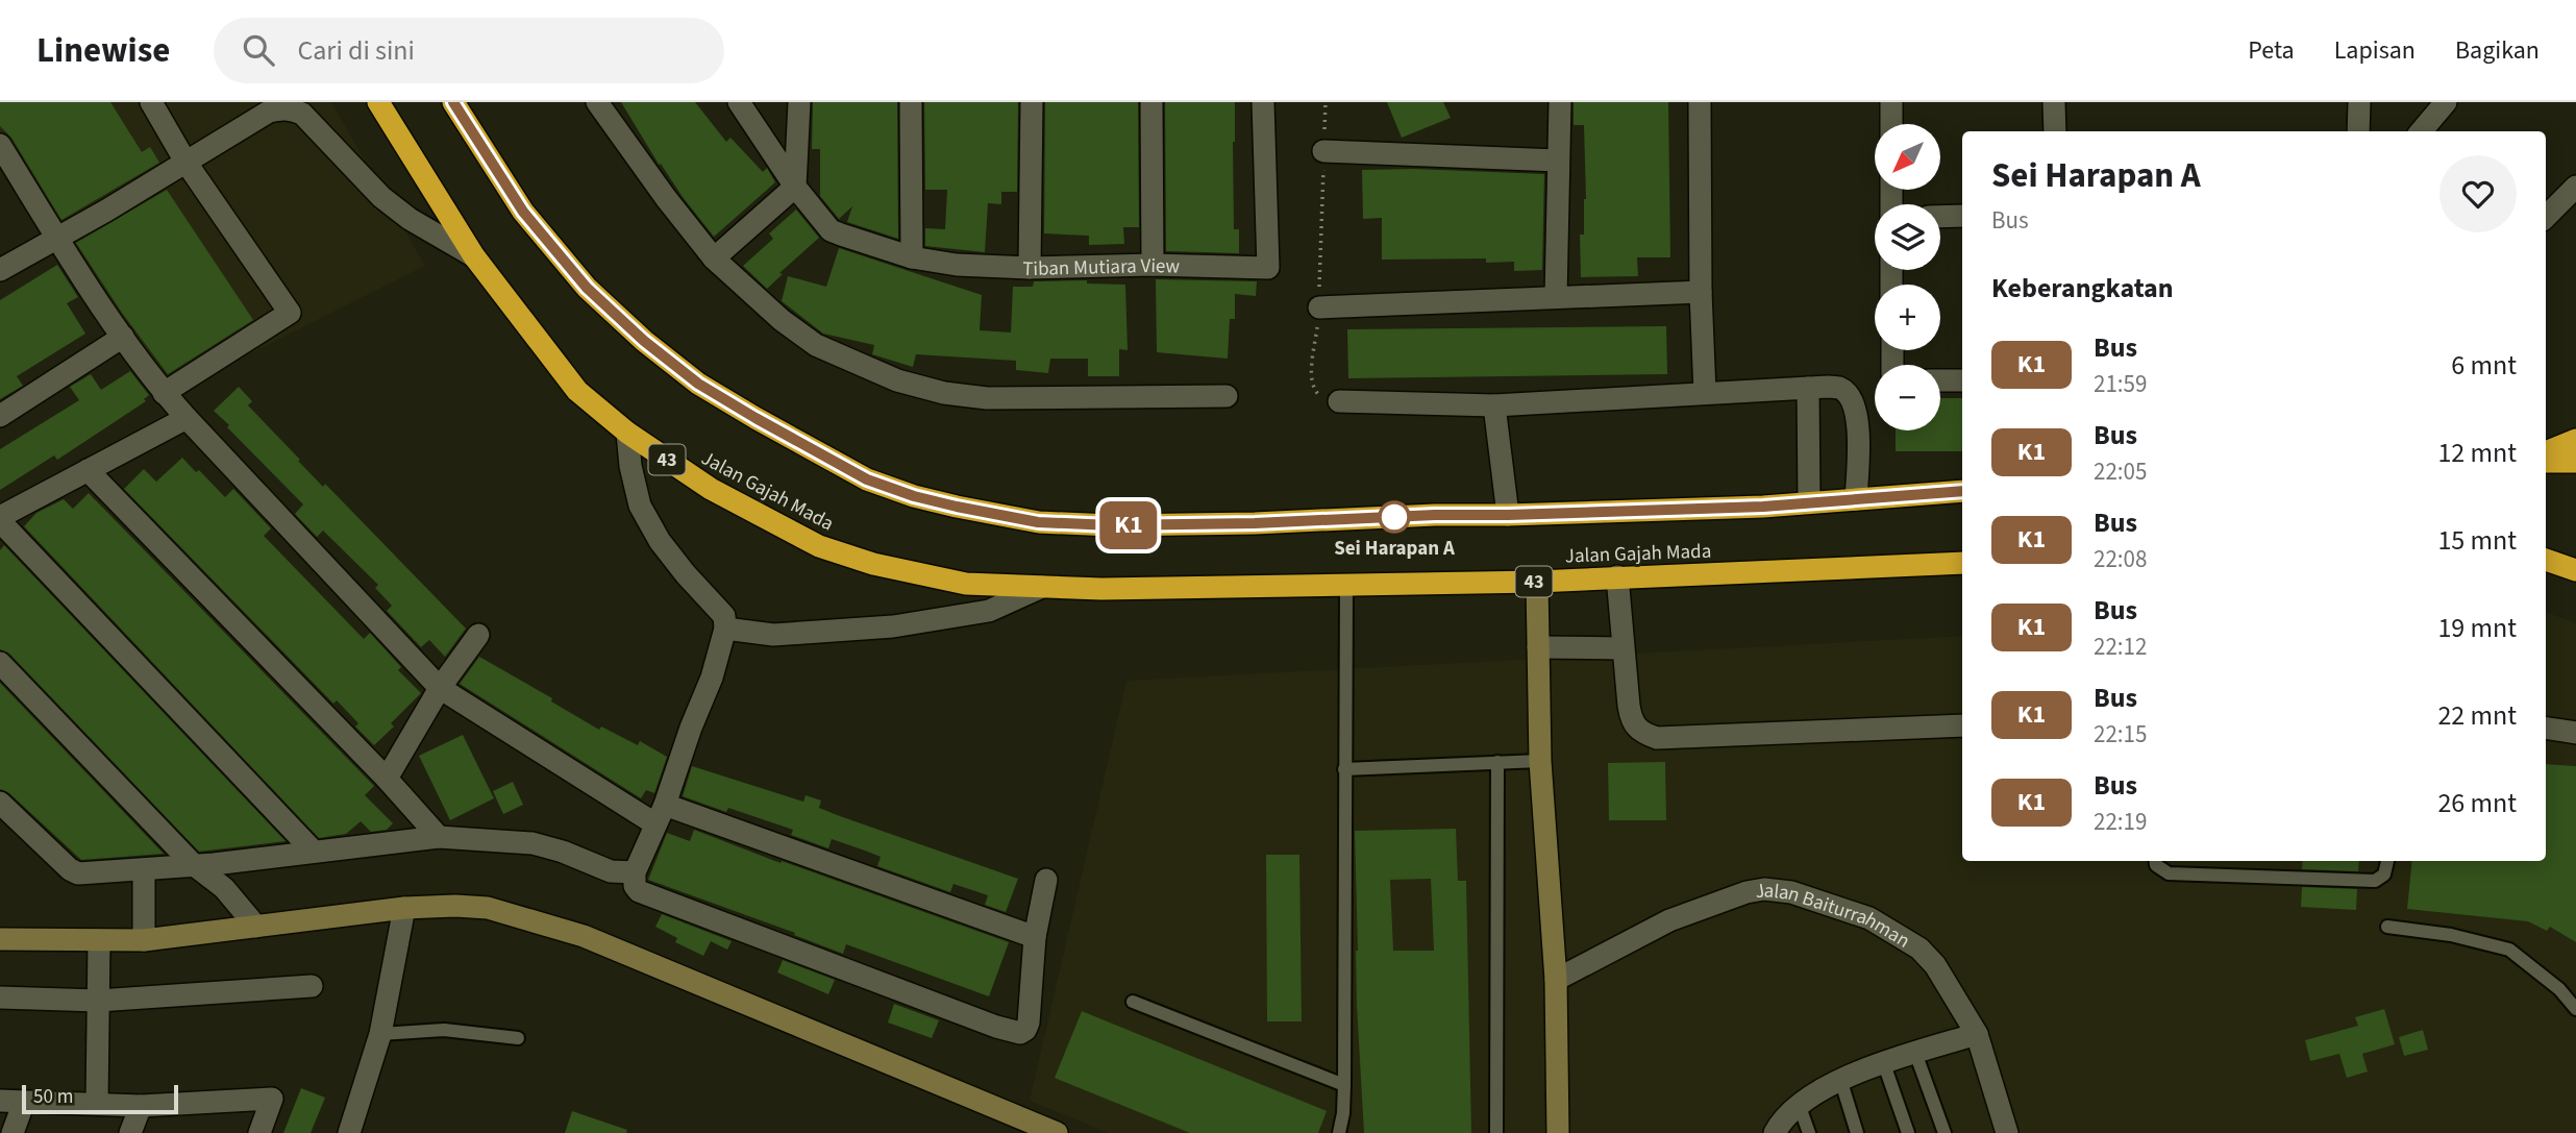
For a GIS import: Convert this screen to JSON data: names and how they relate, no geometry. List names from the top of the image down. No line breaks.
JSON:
{"streets":{"highway":["43","Jalan Gajah Mada"],"street":["Tiban Mutiara View","Jalan Baiturrahman"]},"places":["Sei Harapan A"],"lines":["bus line K1"],"scale_bar":"50 m","north":"bottom left","page":{"header":"Linewise","search":"Cari di sini","nav":["Peta","Lapisan","Bagikan"],"on_map":"K1","map_buttons":["+","−"],"heading":[["Sei Harapan A","Bus"],"Keberangkatan"],"list":[{"mark":"K1","name":"Bus","note":"21:59","value":"6 mnt"},{"mark":"K1","name":"Bus","note":"22:05","value":"12 mnt"},{"mark":"K1","name":"Bus","note":"22:08","value":"15 mnt"},{"mark":"K1","name":"Bus","note":"22:12","value":"19 mnt"},{"mark":"K1","name":"Bus","note":"22:15","value":"22 mnt"},{"mark":"K1","name":"Bus","note":"22:19","value":"26 mnt"}],"scale":"50 m"}}
